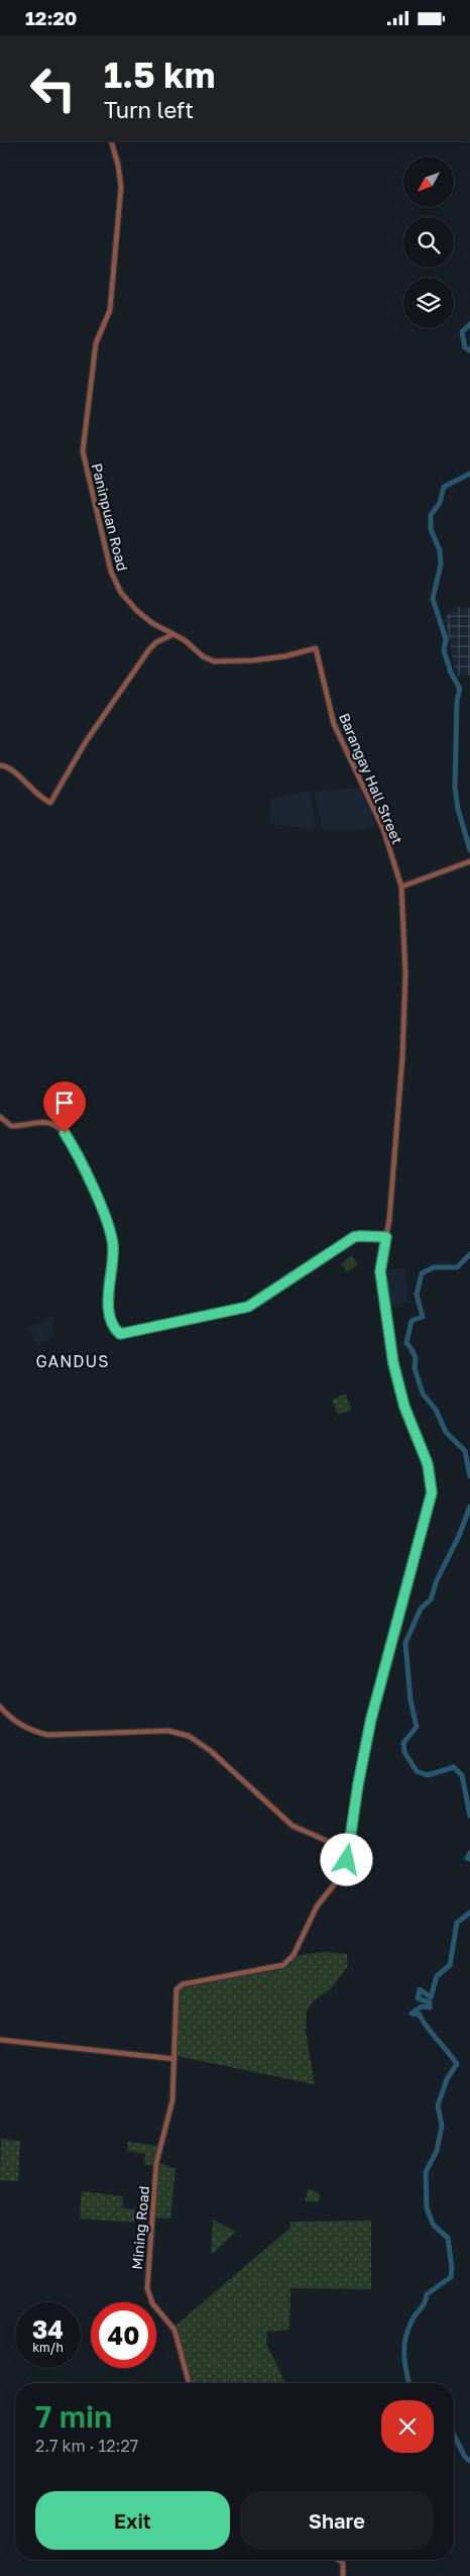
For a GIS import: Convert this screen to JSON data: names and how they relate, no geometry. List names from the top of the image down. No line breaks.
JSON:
{"streets":{"street":["Paninpuan Road","Barangay Hall Street","Mining Road"]},"crossings":[["Paninpuan Road","Barangay Hall Street"],["Barangay Hall Street","Mining Road"]],"districts":["GANDUS"],"north":"bottom left","page":{"status":"12:20","turn":["1.5 km","Turn left"],"speed":"34 km/h","limit":"40","heading":["7 min","2.7 km · 12:27"],"buttons":["Exit","Share"]}}
